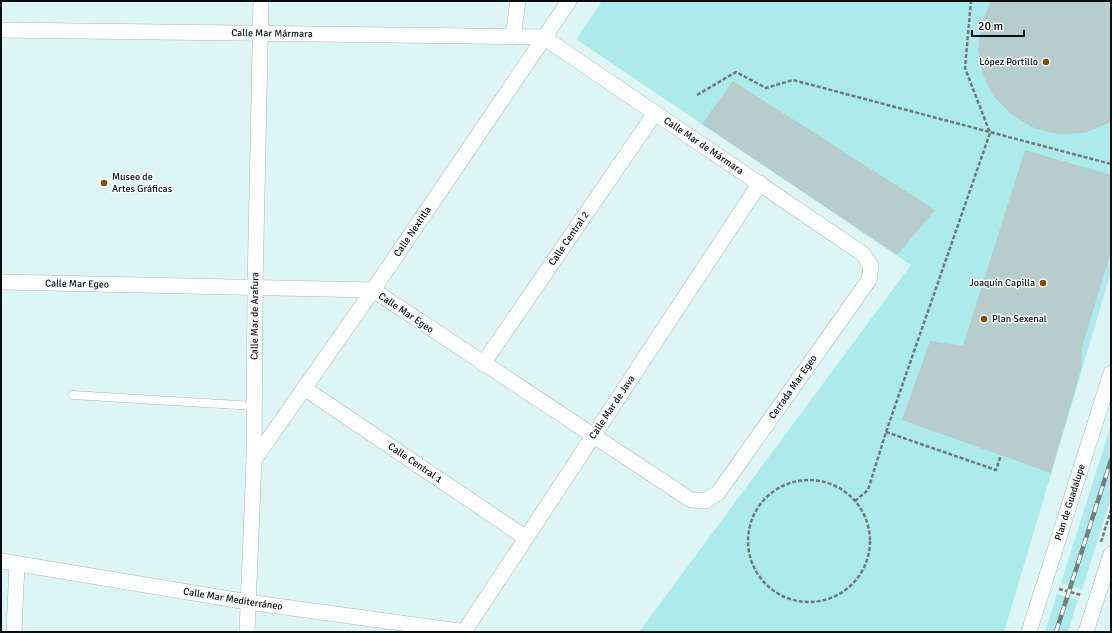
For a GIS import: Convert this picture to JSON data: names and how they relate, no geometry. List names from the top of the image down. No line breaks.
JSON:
{"streets":{"street":["Calle Mar Mármara","Calle Mar de Mármara","Calle Nextitla","Calle Central 2","Calle Mar Egeo","Calle Mar de Arafura","Cerrada Mar Egeo","Calle Mar de Java","Calle Central 1","Plan de Guadalupe","Calle Mar Mediterráneo"]},"crossings":[["Calle Mar Mármara","Calle Mar de Mármara"],["Calle Mar Mármara","Calle Nextitla"],["Calle Mar Mármara","Calle Mar de Arafura"],["Calle Mar de Mármara","Calle Nextitla"],["Calle Mar de Mármara","Calle Central 2"],["Calle Mar de Mármara","Cerrada Mar Egeo"],["Calle Mar de Mármara","Calle Mar de Java"],["Calle Nextitla","Calle Mar Egeo"],["Calle Nextitla","Calle Mar de Arafura"],["Calle Nextitla","Calle Central 1"],["Calle Central 2","Calle Mar Egeo"],["Calle Mar Egeo","Calle Mar de Arafura"],["Calle Mar Egeo","Cerrada Mar Egeo"],["Calle Mar Egeo","Calle Mar de Java"],["Calle Mar de Arafura","Calle Mar Mediterráneo"],["Calle Mar de Java","Calle Central 1"],["Calle Mar de Java","Calle Mar Mediterráneo"]],"places":["López Portillo","Museo de Artes Gráficas","Joaquín Capilla","Plan Sexenal"],"scale_bar":"20 m"}
